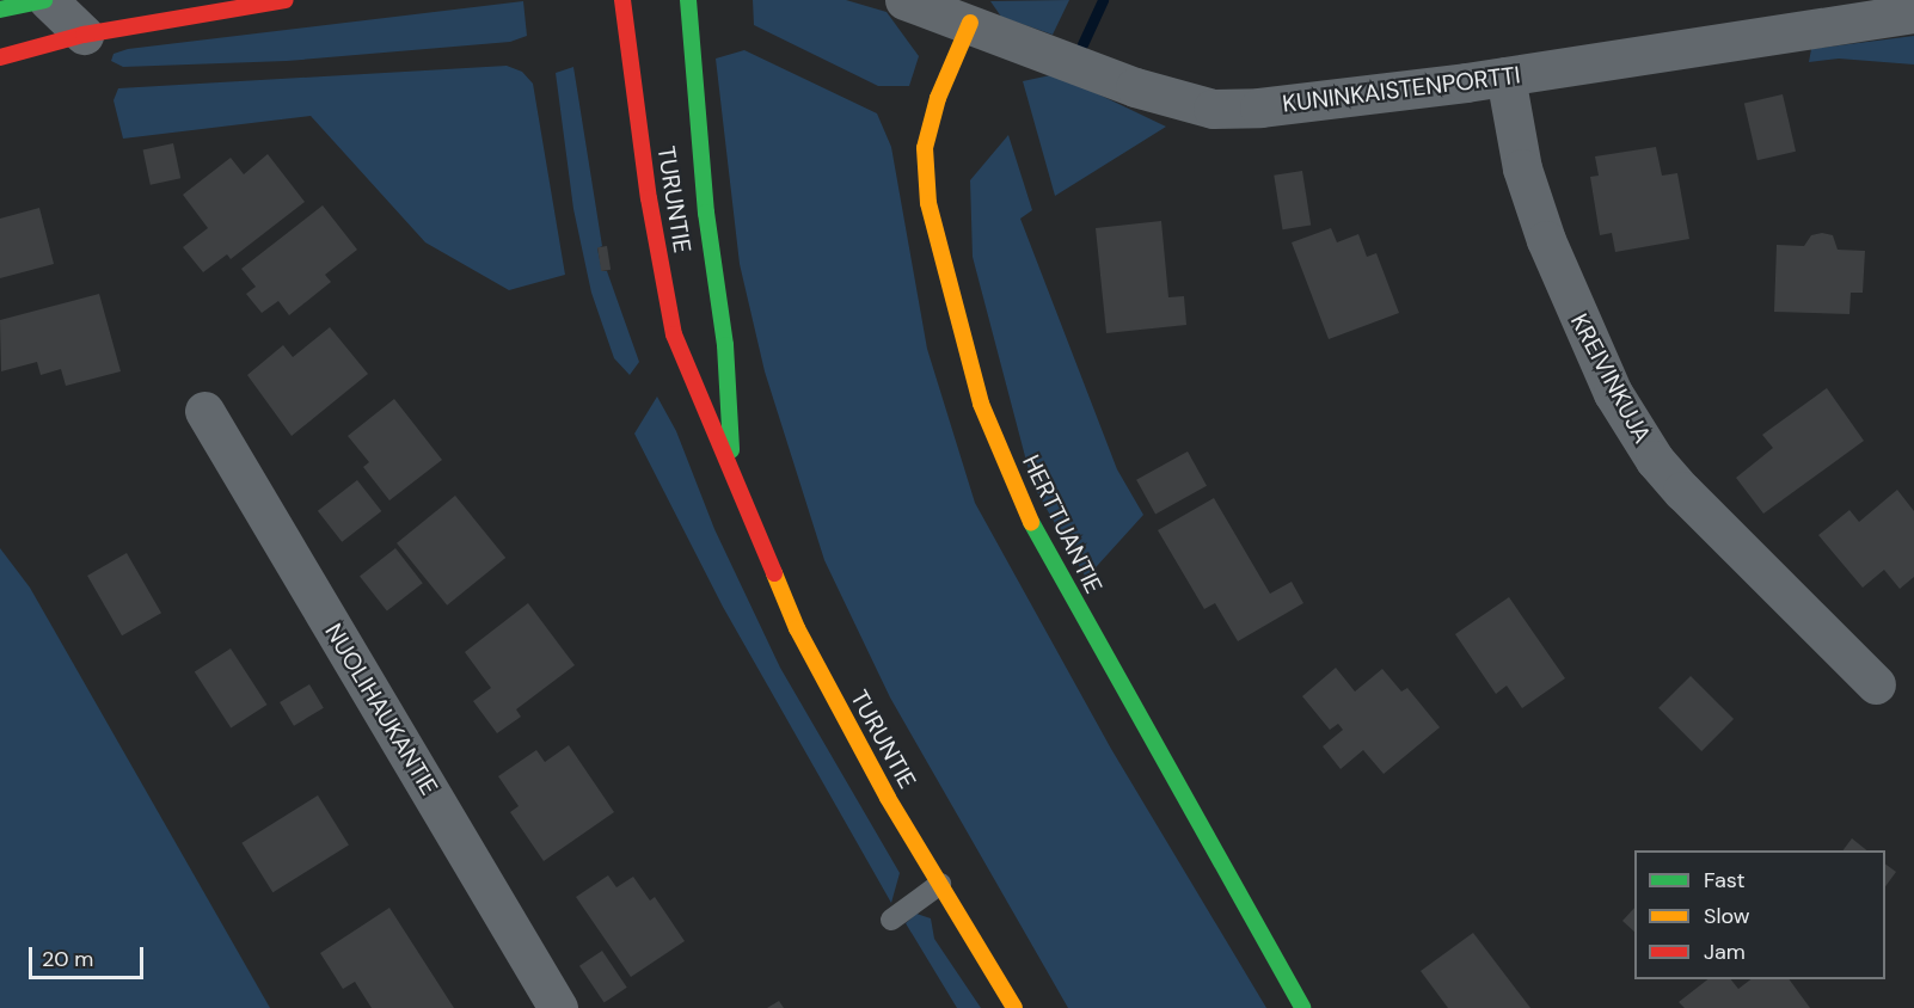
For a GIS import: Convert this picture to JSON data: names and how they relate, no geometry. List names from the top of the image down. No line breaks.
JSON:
{"streets":{"main road":["TURUNTIE","HERTTUANTIE"],"street":["KUNINKAISTENPORTTI","KREIVINKUJA","NUOLIHAUKANTIE"]},"crossings":[["KUNINKAISTENPORTTI","KREIVINKUJA"],["KUNINKAISTENPORTTI","HERTTUANTIE"]],"legend":["Fast","Slow","Jam"],"scale_bar":"20 m"}
